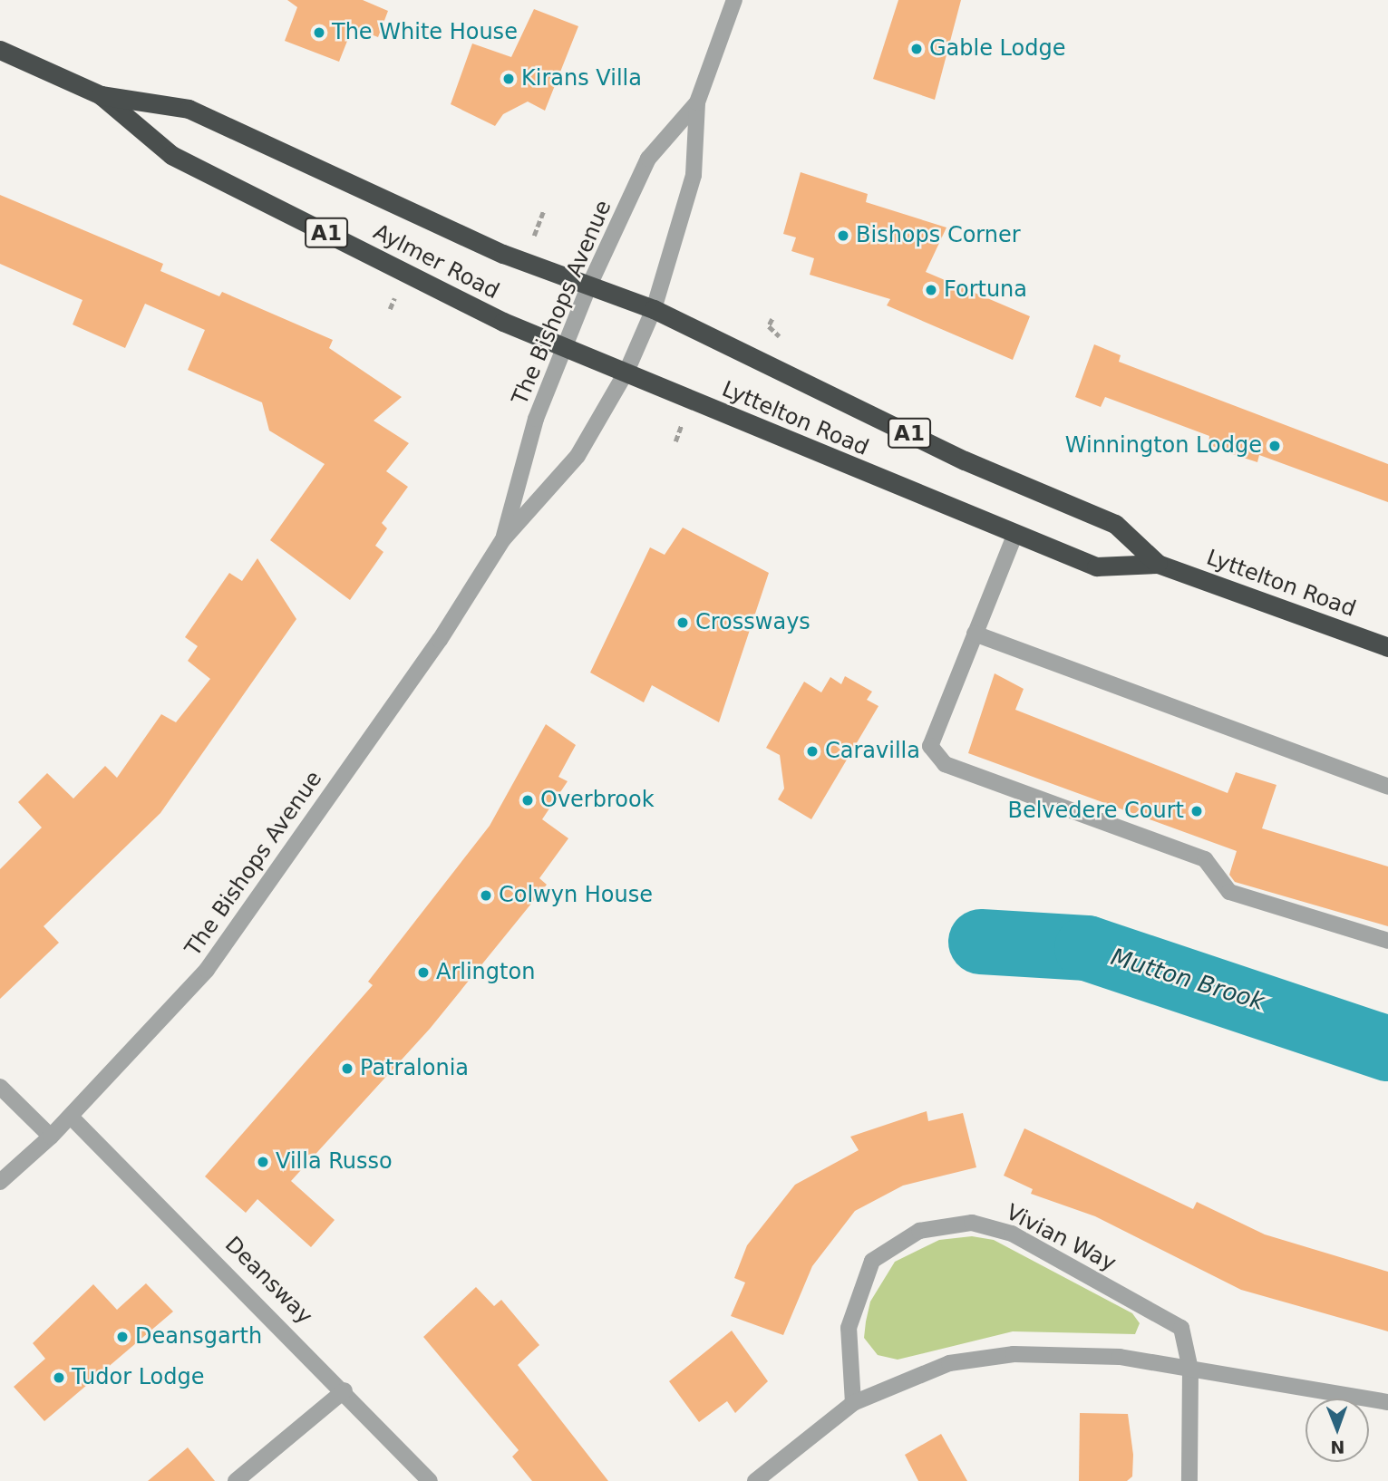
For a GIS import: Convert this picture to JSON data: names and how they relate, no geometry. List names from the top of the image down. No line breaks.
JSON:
{"streets":{"highway":["A1","Aylmer Road","Lyttelton Road"],"street":["The Bishops Avenue","Vivian Way","Deansway"]},"crossings":[["Aylmer Road","The Bishops Avenue"],["Aylmer Road","Lyttelton Road"],["The Bishops Avenue","Lyttelton Road"],["The Bishops Avenue","Deansway"]],"water":["Mutton Brook"],"places":["The White House","Gable Lodge","Kirans Villa","Bishops Corner","Fortuna","Winnington Lodge","Crossways","Caravilla","Overbrook","Belvedere Court","Colwyn House","Arlington","Patralonia","Villa Russo","Deansgarth","Tudor Lodge"],"north":"bottom"}
